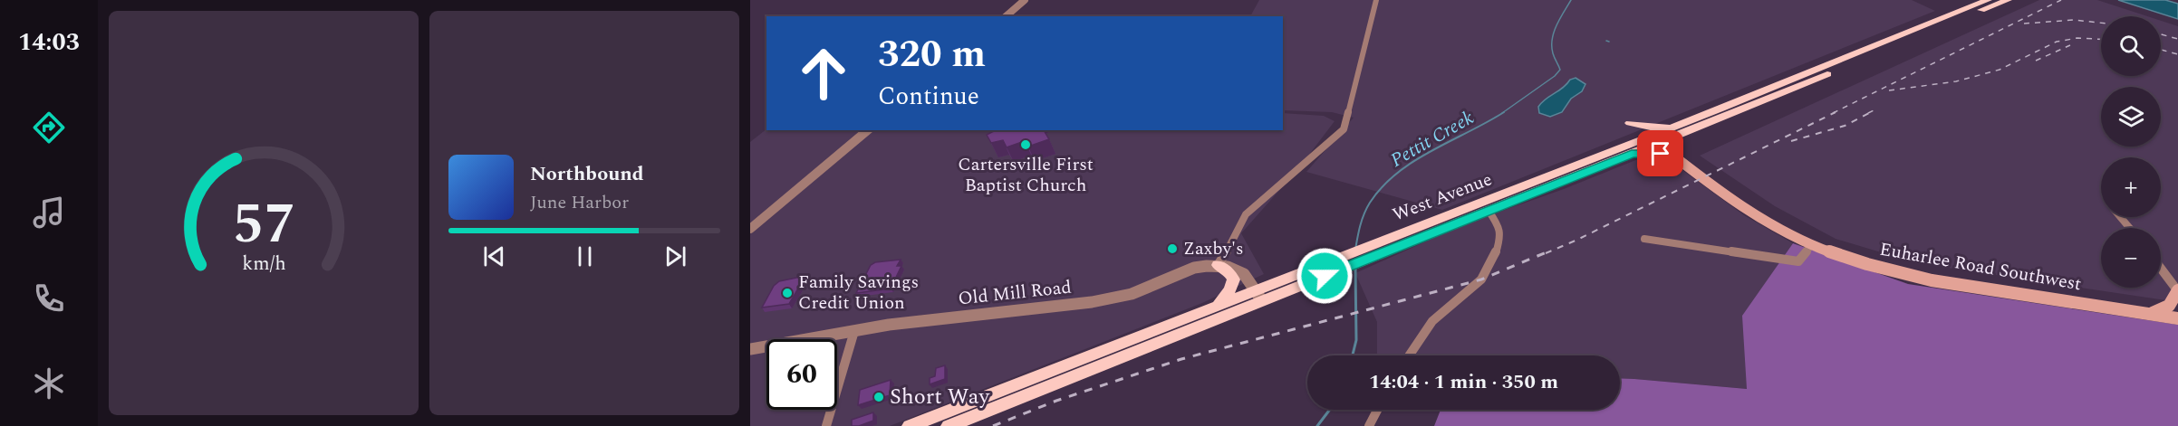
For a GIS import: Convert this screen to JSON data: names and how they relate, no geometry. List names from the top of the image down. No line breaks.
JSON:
{"streets":{"main road":["West Avenue","Euharlee Road Southwest"],"street":["Old Mill Road"]},"crossings":[["West Avenue","Euharlee Road Southwest"],["West Avenue","Old Mill Road"]],"water":["Pettit Creek"],"places":["Cartersville First Baptist Church","Zaxby's","Family Savings Credit Union","Short Way"],"page":{"tabs":"14:03","map_buttons":["+","−"],"turn":["320 m","Continue"],"song":["Northbound","June Harbor"],"limit":"60","trip":"14:04 · 1 min · 350 m","gauge":["57","km/h"]}}
